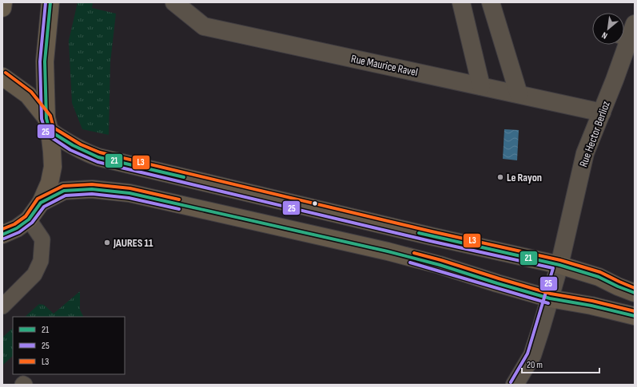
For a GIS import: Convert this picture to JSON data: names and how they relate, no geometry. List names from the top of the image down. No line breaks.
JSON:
{"streets":{"street":["Rue Maurice Ravel","Rue Hector Berlioz"]},"crossings":[["Rue Maurice Ravel","Rue Hector Berlioz"]],"places":["Le Rayon","JAURES 11"],"lines":["transit line 21","transit line 25","transit line L3"],"legend":["21","25","L3"],"scale_bar":"20 m","north":"bottom left"}
